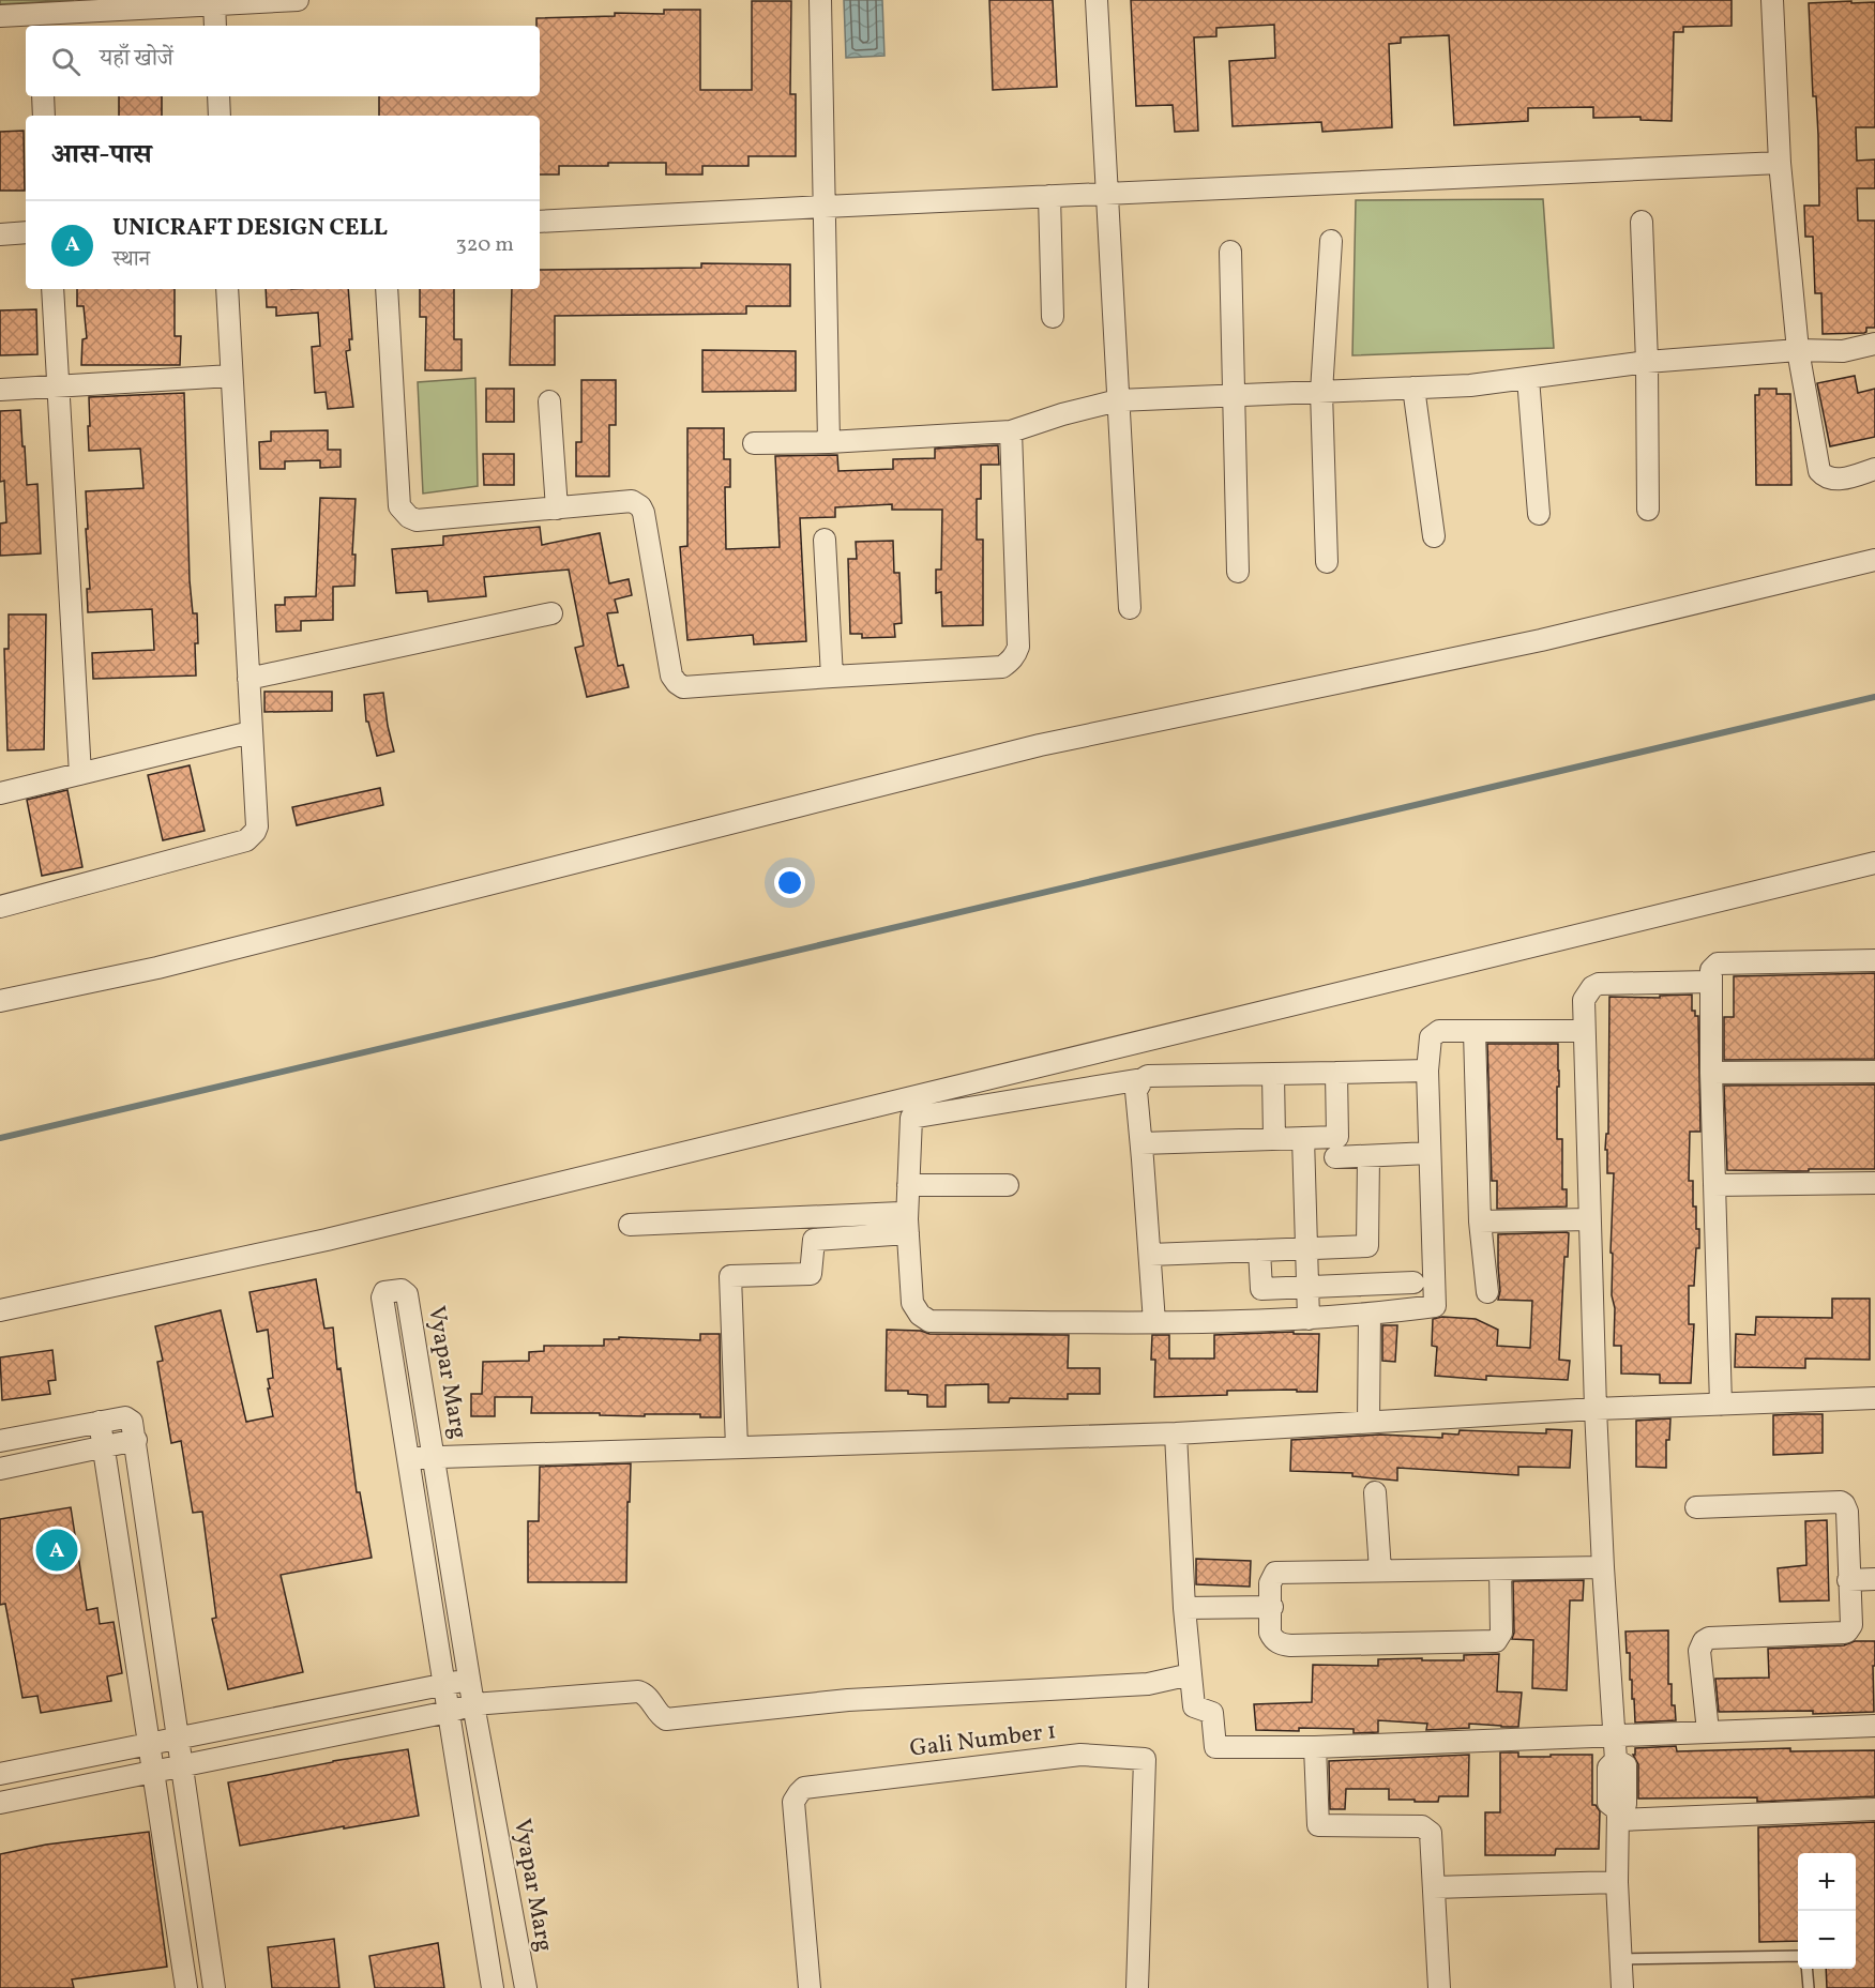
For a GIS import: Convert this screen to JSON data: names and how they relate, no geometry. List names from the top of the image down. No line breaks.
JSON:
{"streets":{"street":["Vyapar Marg","Gali Number 1"]},"page":{"search":"यहाँ खोजें","heading":"आस-पास","list":[{"mark":"A","name":"UNICRAFT DESIGN CELL","note":"स्थान","value":"320 m"}],"pins":"A","map_buttons":["+","−"]}}
